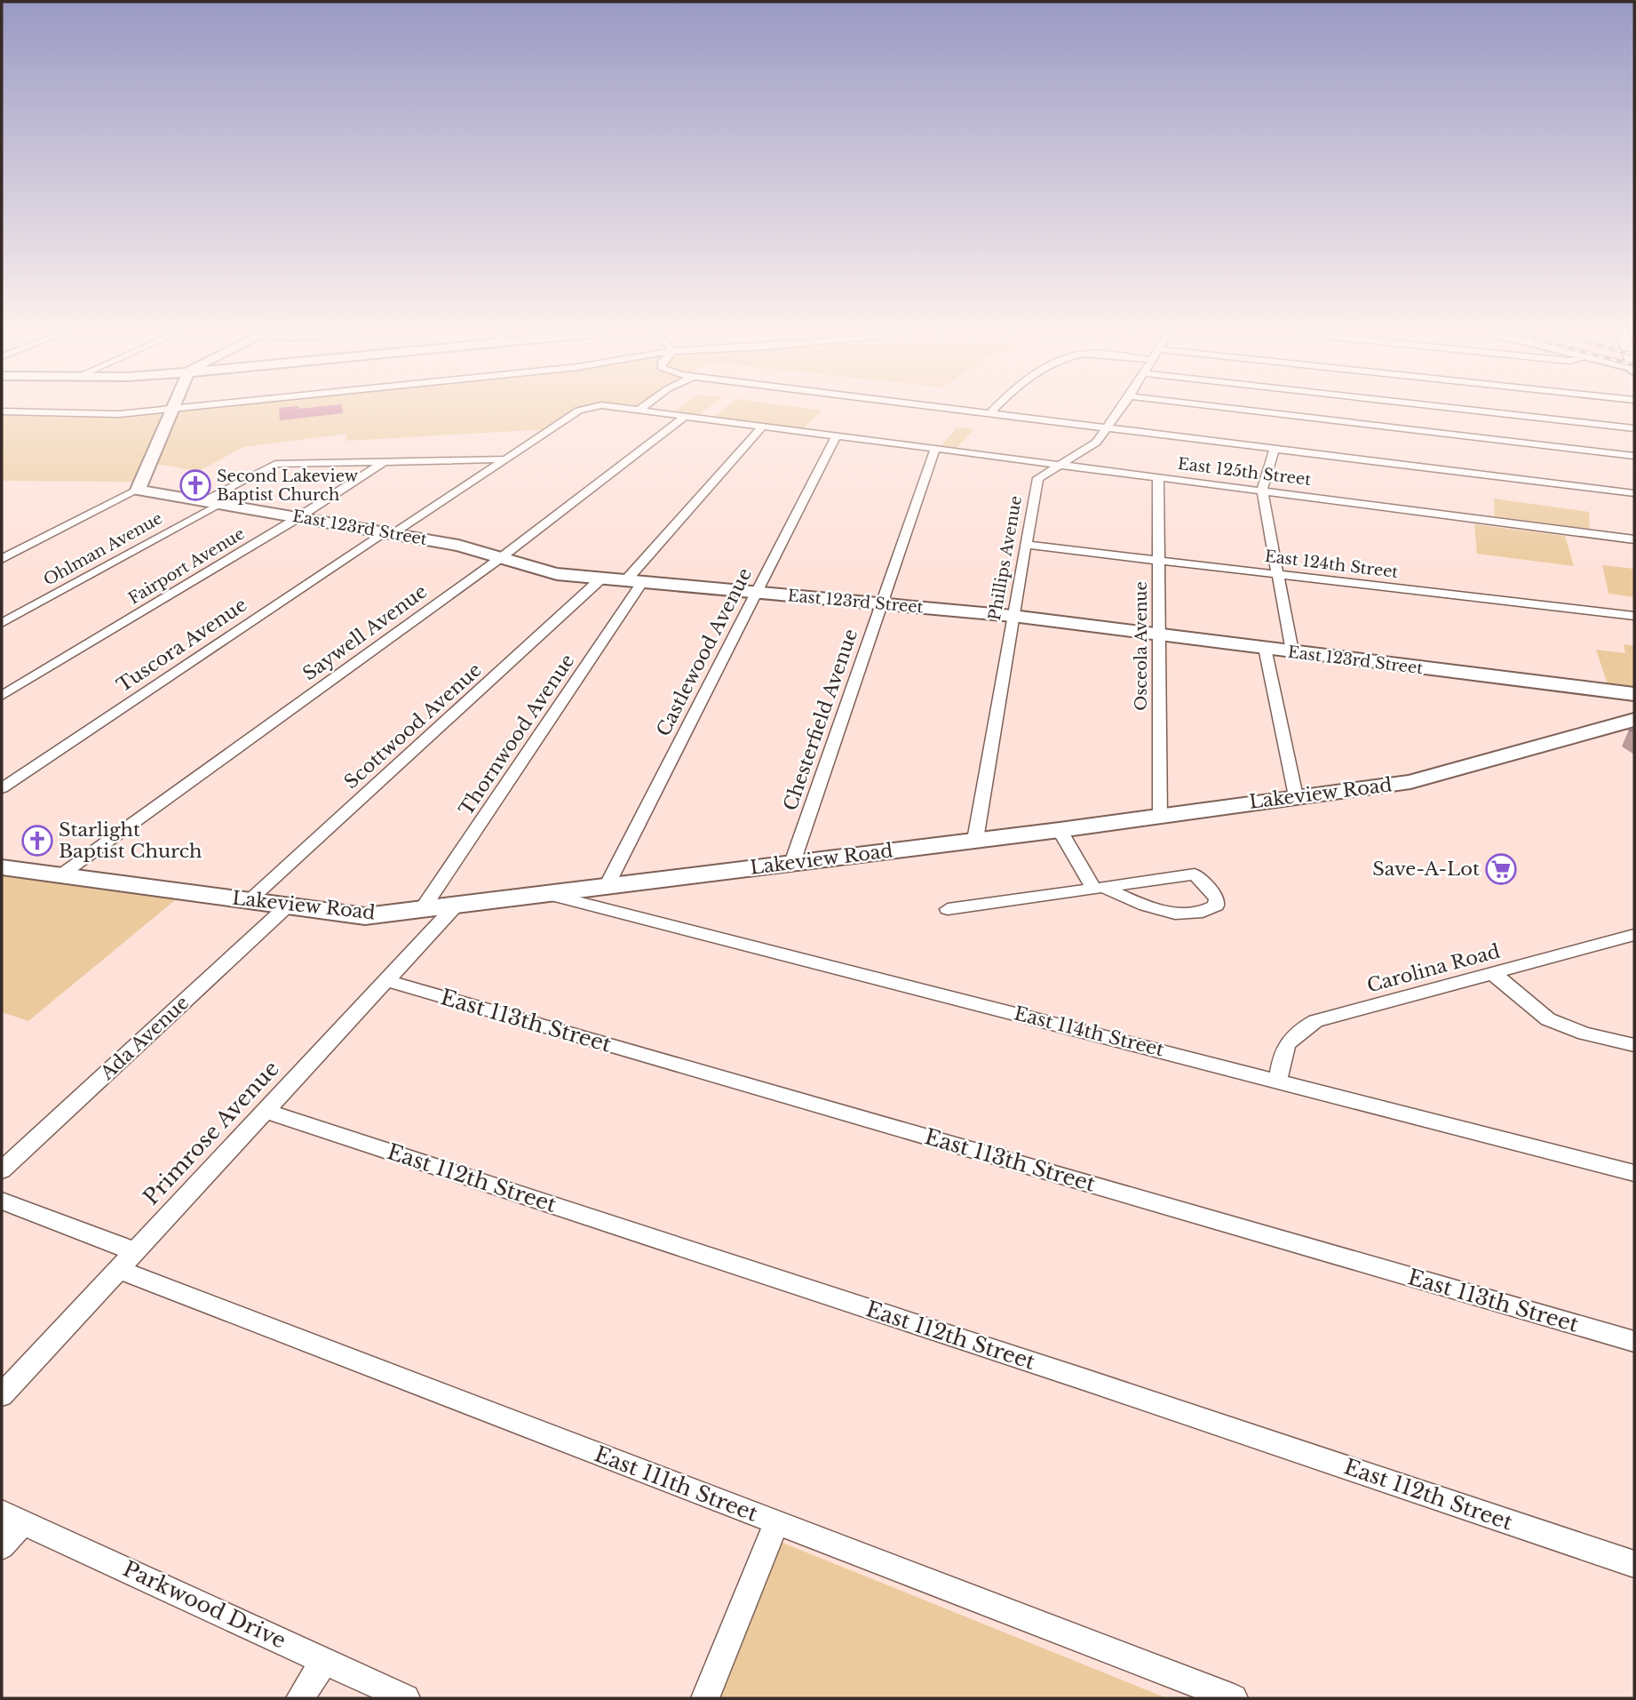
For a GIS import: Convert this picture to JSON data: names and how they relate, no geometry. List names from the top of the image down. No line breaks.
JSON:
{"streets":{"street":["East 125th Street","East 123rd Street","Ohlman Avenue","Phillips Avenue","East 124th Street","Fairport Avenue","Saywell Avenue","Tuscora Avenue","Osceola Avenue","Castlewood Avenue","Chesterfield Avenue","Scottwood Avenue","Thornwood Avenue","Lakeview Road","Carolina Road","East 113th Street","East 114th Street","Ada Avenue","Primrose Avenue","East 112th Street","East 111th Street","Parkwood Drive"]},"crossings":[["East 125th Street","Phillips Avenue"],["East 125th Street","Saywell Avenue"],["East 125th Street","Osceola Avenue"],["East 125th Street","Castlewood Avenue"],["East 125th Street","Chesterfield Avenue"],["East 125th Street","Thornwood Avenue"],["East 123rd Street","Ohlman Avenue"],["East 123rd Street","Phillips Avenue"],["East 123rd Street","Fairport Avenue"],["East 123rd Street","Saywell Avenue"],["East 123rd Street","Tuscora Avenue"],["East 123rd Street","Osceola Avenue"],["East 123rd Street","Castlewood Avenue"],["East 123rd Street","Chesterfield Avenue"],["East 123rd Street","Scottwood Avenue"],["East 123rd Street","Thornwood Avenue"],["Ohlman Avenue","Fairport Avenue"],["Ohlman Avenue","Tuscora Avenue"],["Phillips Avenue","East 124th Street"],["Phillips Avenue","Lakeview Road"],["East 124th Street","Osceola Avenue"],["Saywell Avenue","Lakeview Road"],["Osceola Avenue","Lakeview Road"],["Castlewood Avenue","Lakeview Road"],["Chesterfield Avenue","Lakeview Road"],["Scottwood Avenue","Lakeview Road"],["Thornwood Avenue","Lakeview Road"],["Lakeview Road","East 114th Street"],["Lakeview Road","Ada Avenue"],["Lakeview Road","Primrose Avenue"],["Carolina Road","East 114th Street"],["East 113th Street","Primrose Avenue"],["Primrose Avenue","East 112th Street"],["Primrose Avenue","East 111th Street"]],"places":{"church":["Second Lakeview Baptist Church","Starlight Baptist Church"],"supermarket":["Save-A-Lot"]}}
